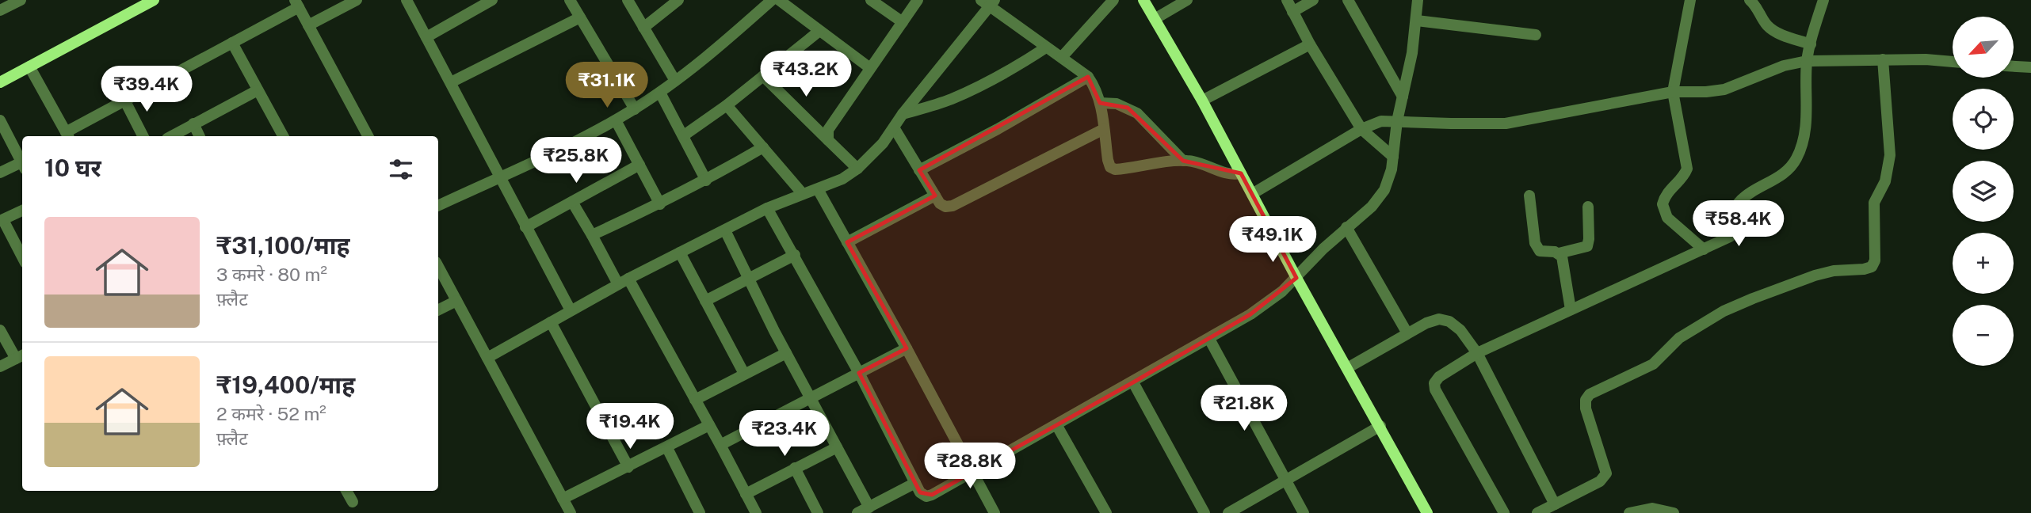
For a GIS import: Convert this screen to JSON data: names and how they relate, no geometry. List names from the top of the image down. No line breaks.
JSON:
{"north":"bottom left","page":{"map_buttons":["+","−"],"price":["₹43.2K","₹31.1K","₹39.4K","₹25.8K","₹58.4K","₹49.1K","₹21.8K","₹19.4K","₹23.4K","₹28.8K"],"heading":"10 घर","list":[{"name":"₹31,100/माह","note":"3 कमरे · 80 m² · फ़्लैट"},{"name":"₹19,400/माह","note":"2 कमरे · 52 m² · फ़्लैट"}]}}
